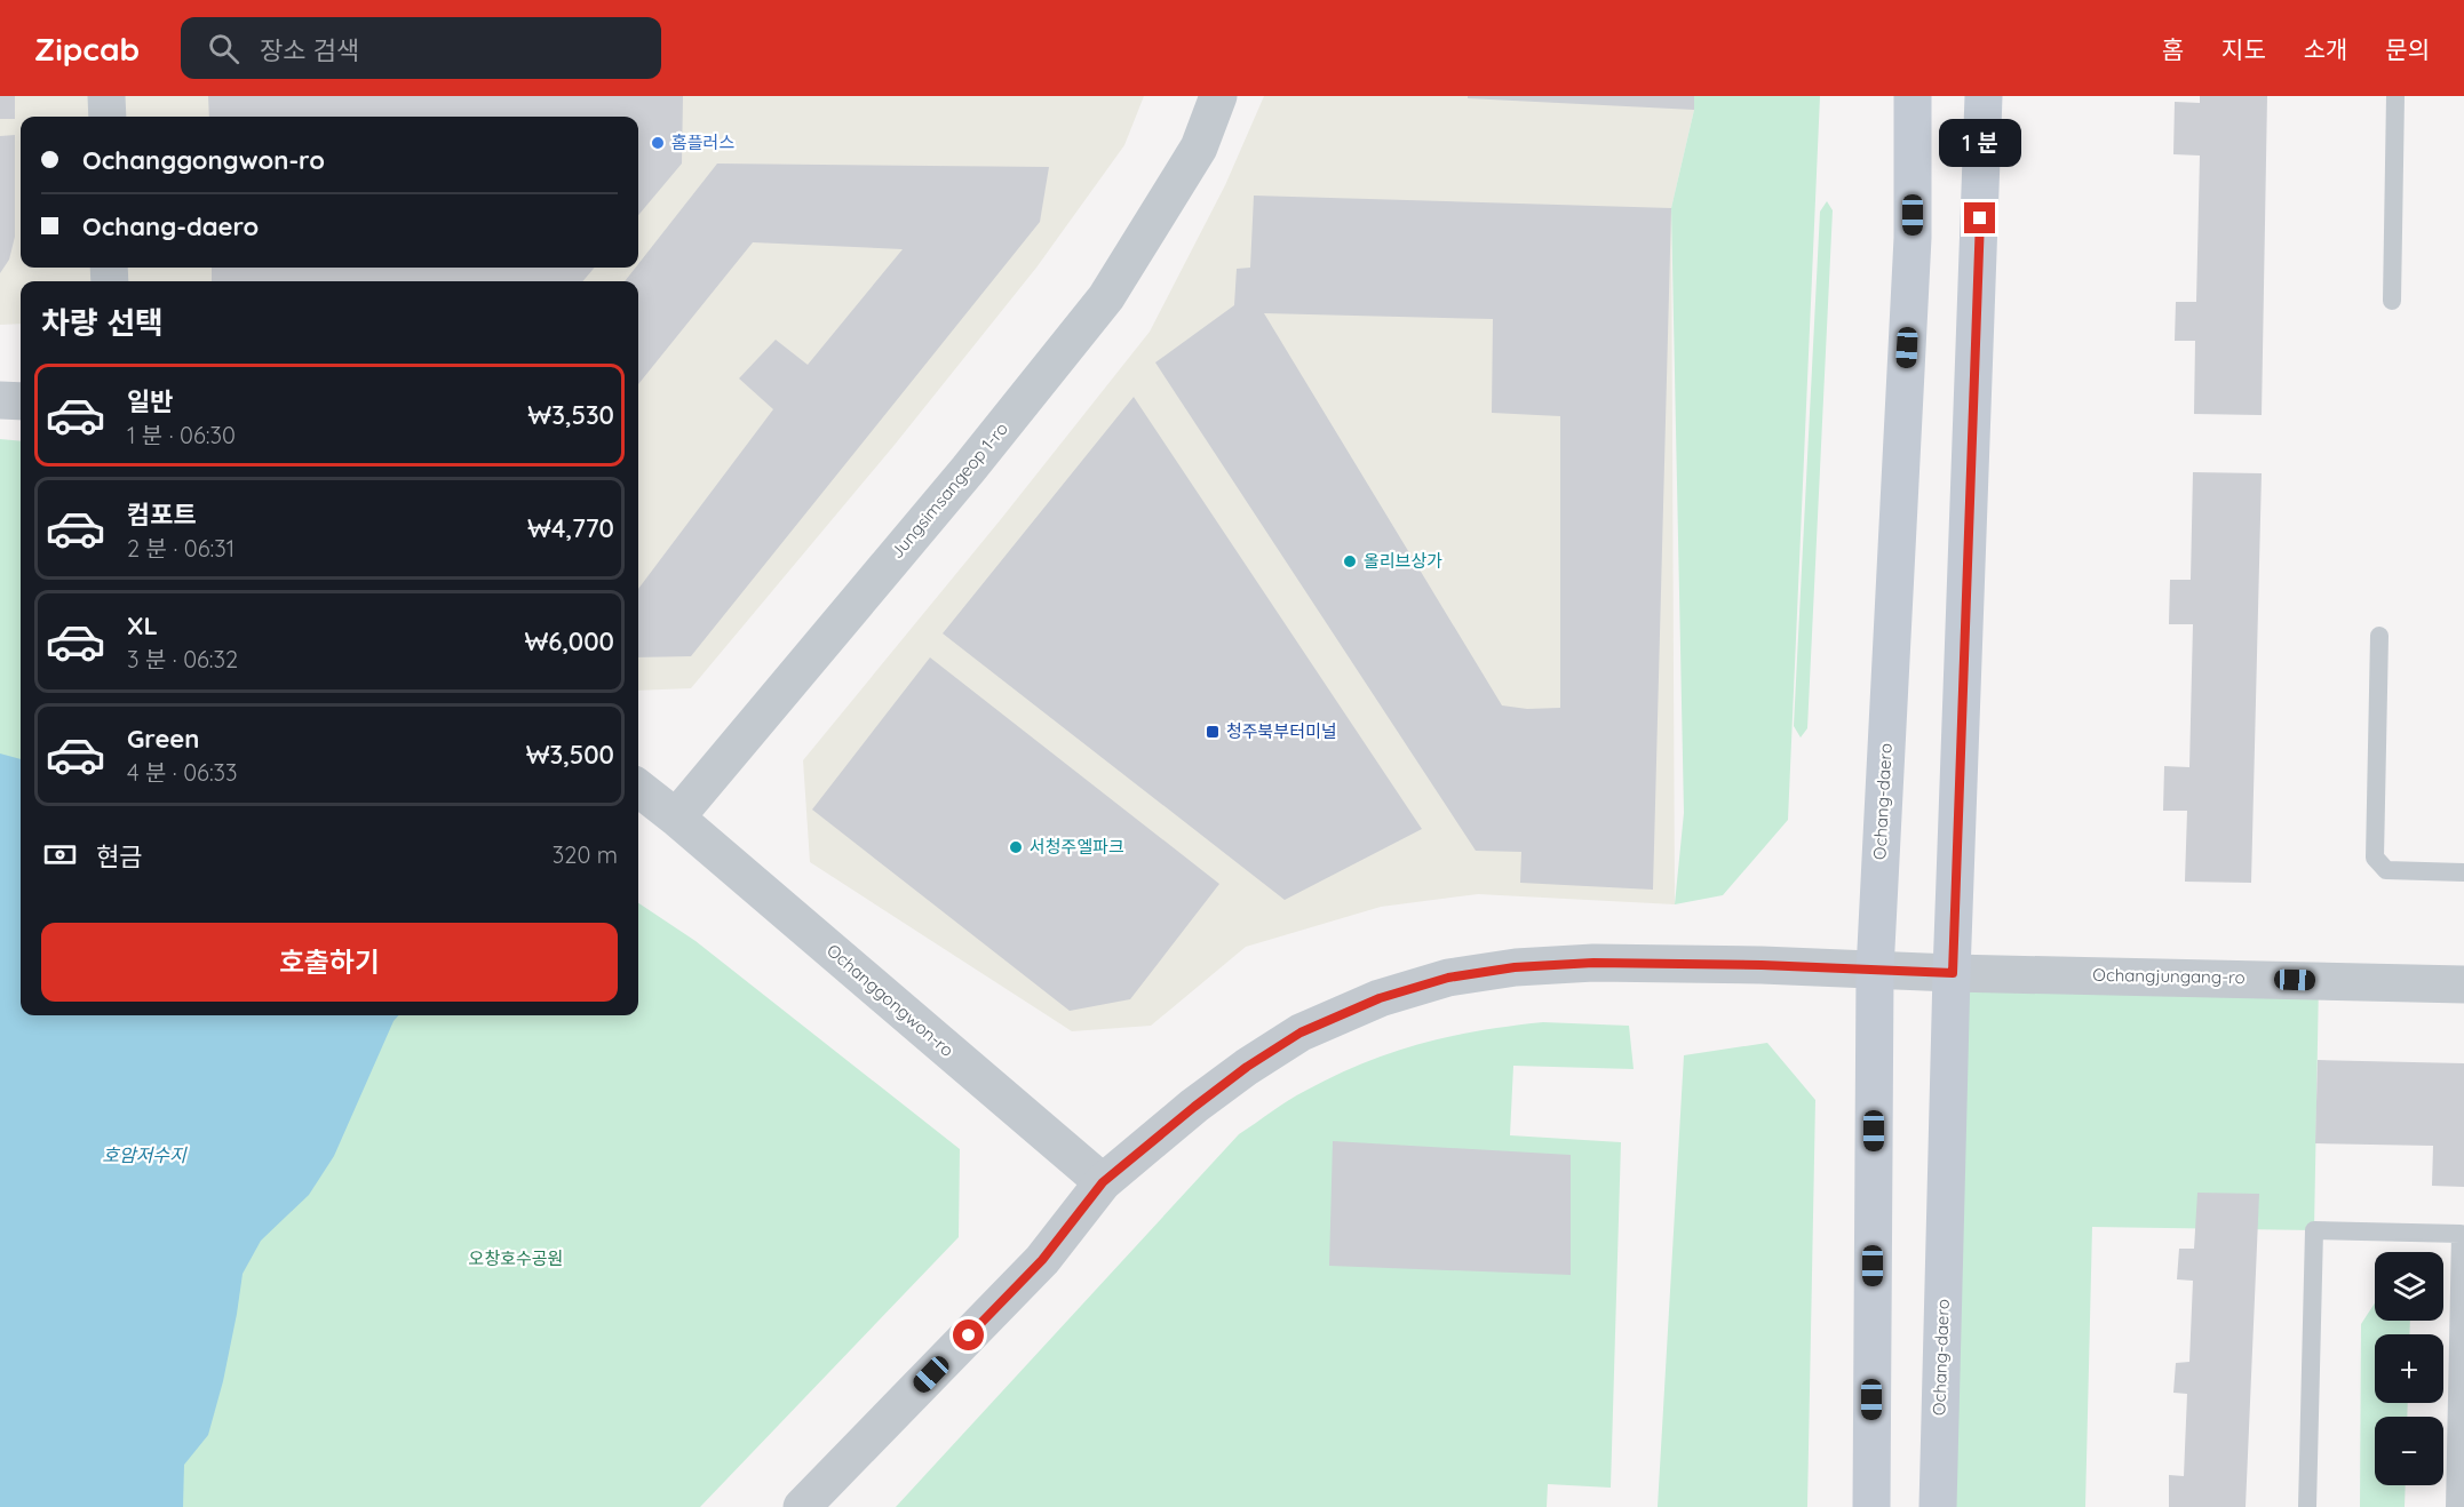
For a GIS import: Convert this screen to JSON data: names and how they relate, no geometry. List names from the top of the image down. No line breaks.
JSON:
{"streets":{"main road":["Ochang-daero"],"street":["Jungsimsangeop 1-ro","Ochangjungang-ro","Ochanggongwon-ro"]},"crossings":[["Jungsimsangeop 1-ro","Ochanggongwon-ro"],["Ochang-daero","Ochangjungang-ro"]],"water":["호암저수지"],"parks":["오창호수공원"],"places":{"other":["홈플러스","올리브상가","서청주엘파크"],"transit":["청주북부터미널"]},"page":{"header":"Zipcab","search":"장소 검색","nav":["홈","지도","소개","문의"],"banner":["Ochanggongwon-ro","Ochang-daero"],"bubble":"1 분","heading":"차량 선택","list":[{"name":"일반","note":"1 분 · 06:30","value":"₩3,530"},{"name":"컴포트","note":"2 분 · 06:31","value":"₩4,770"},{"name":"XL","note":"3 분 · 06:32","value":"₩6,000"},{"name":"Green","note":"4 분 · 06:33","value":"₩3,500"}],"pay":["현금","320 m"],"buttons":"호출하기","map_buttons":["+","−"]}}
